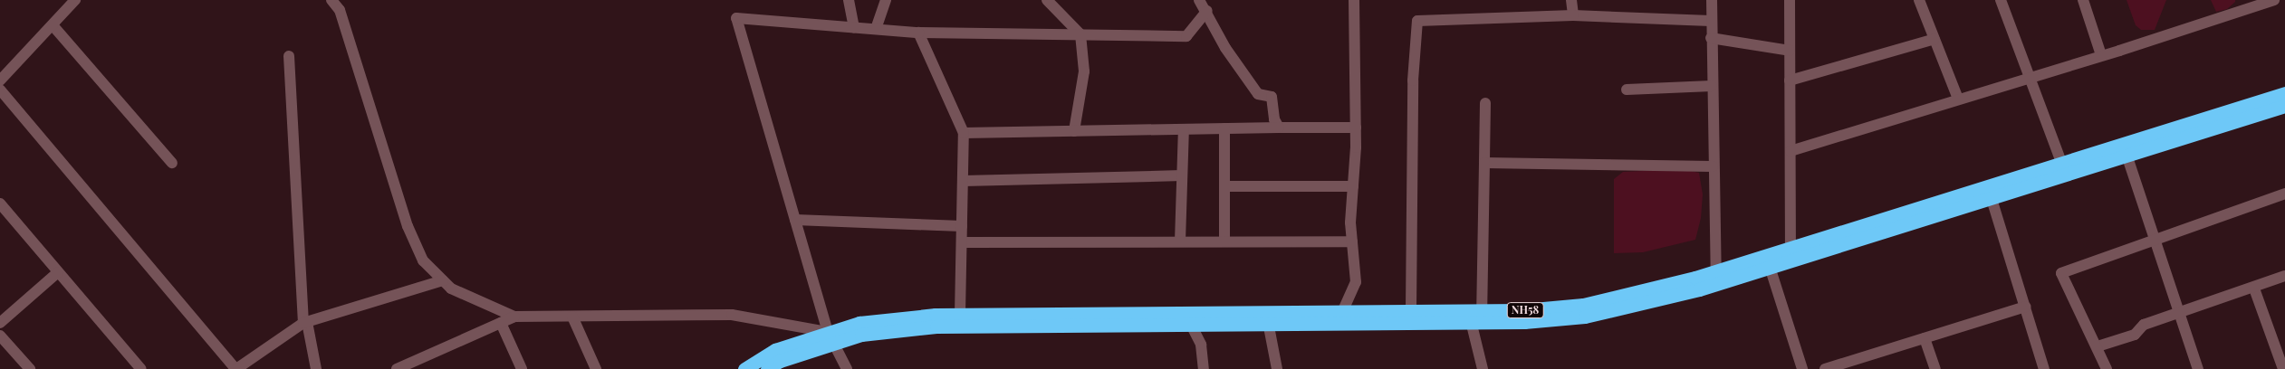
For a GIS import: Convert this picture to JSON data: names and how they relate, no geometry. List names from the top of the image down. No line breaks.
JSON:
{"streets":{"highway":["NH58"]}}
